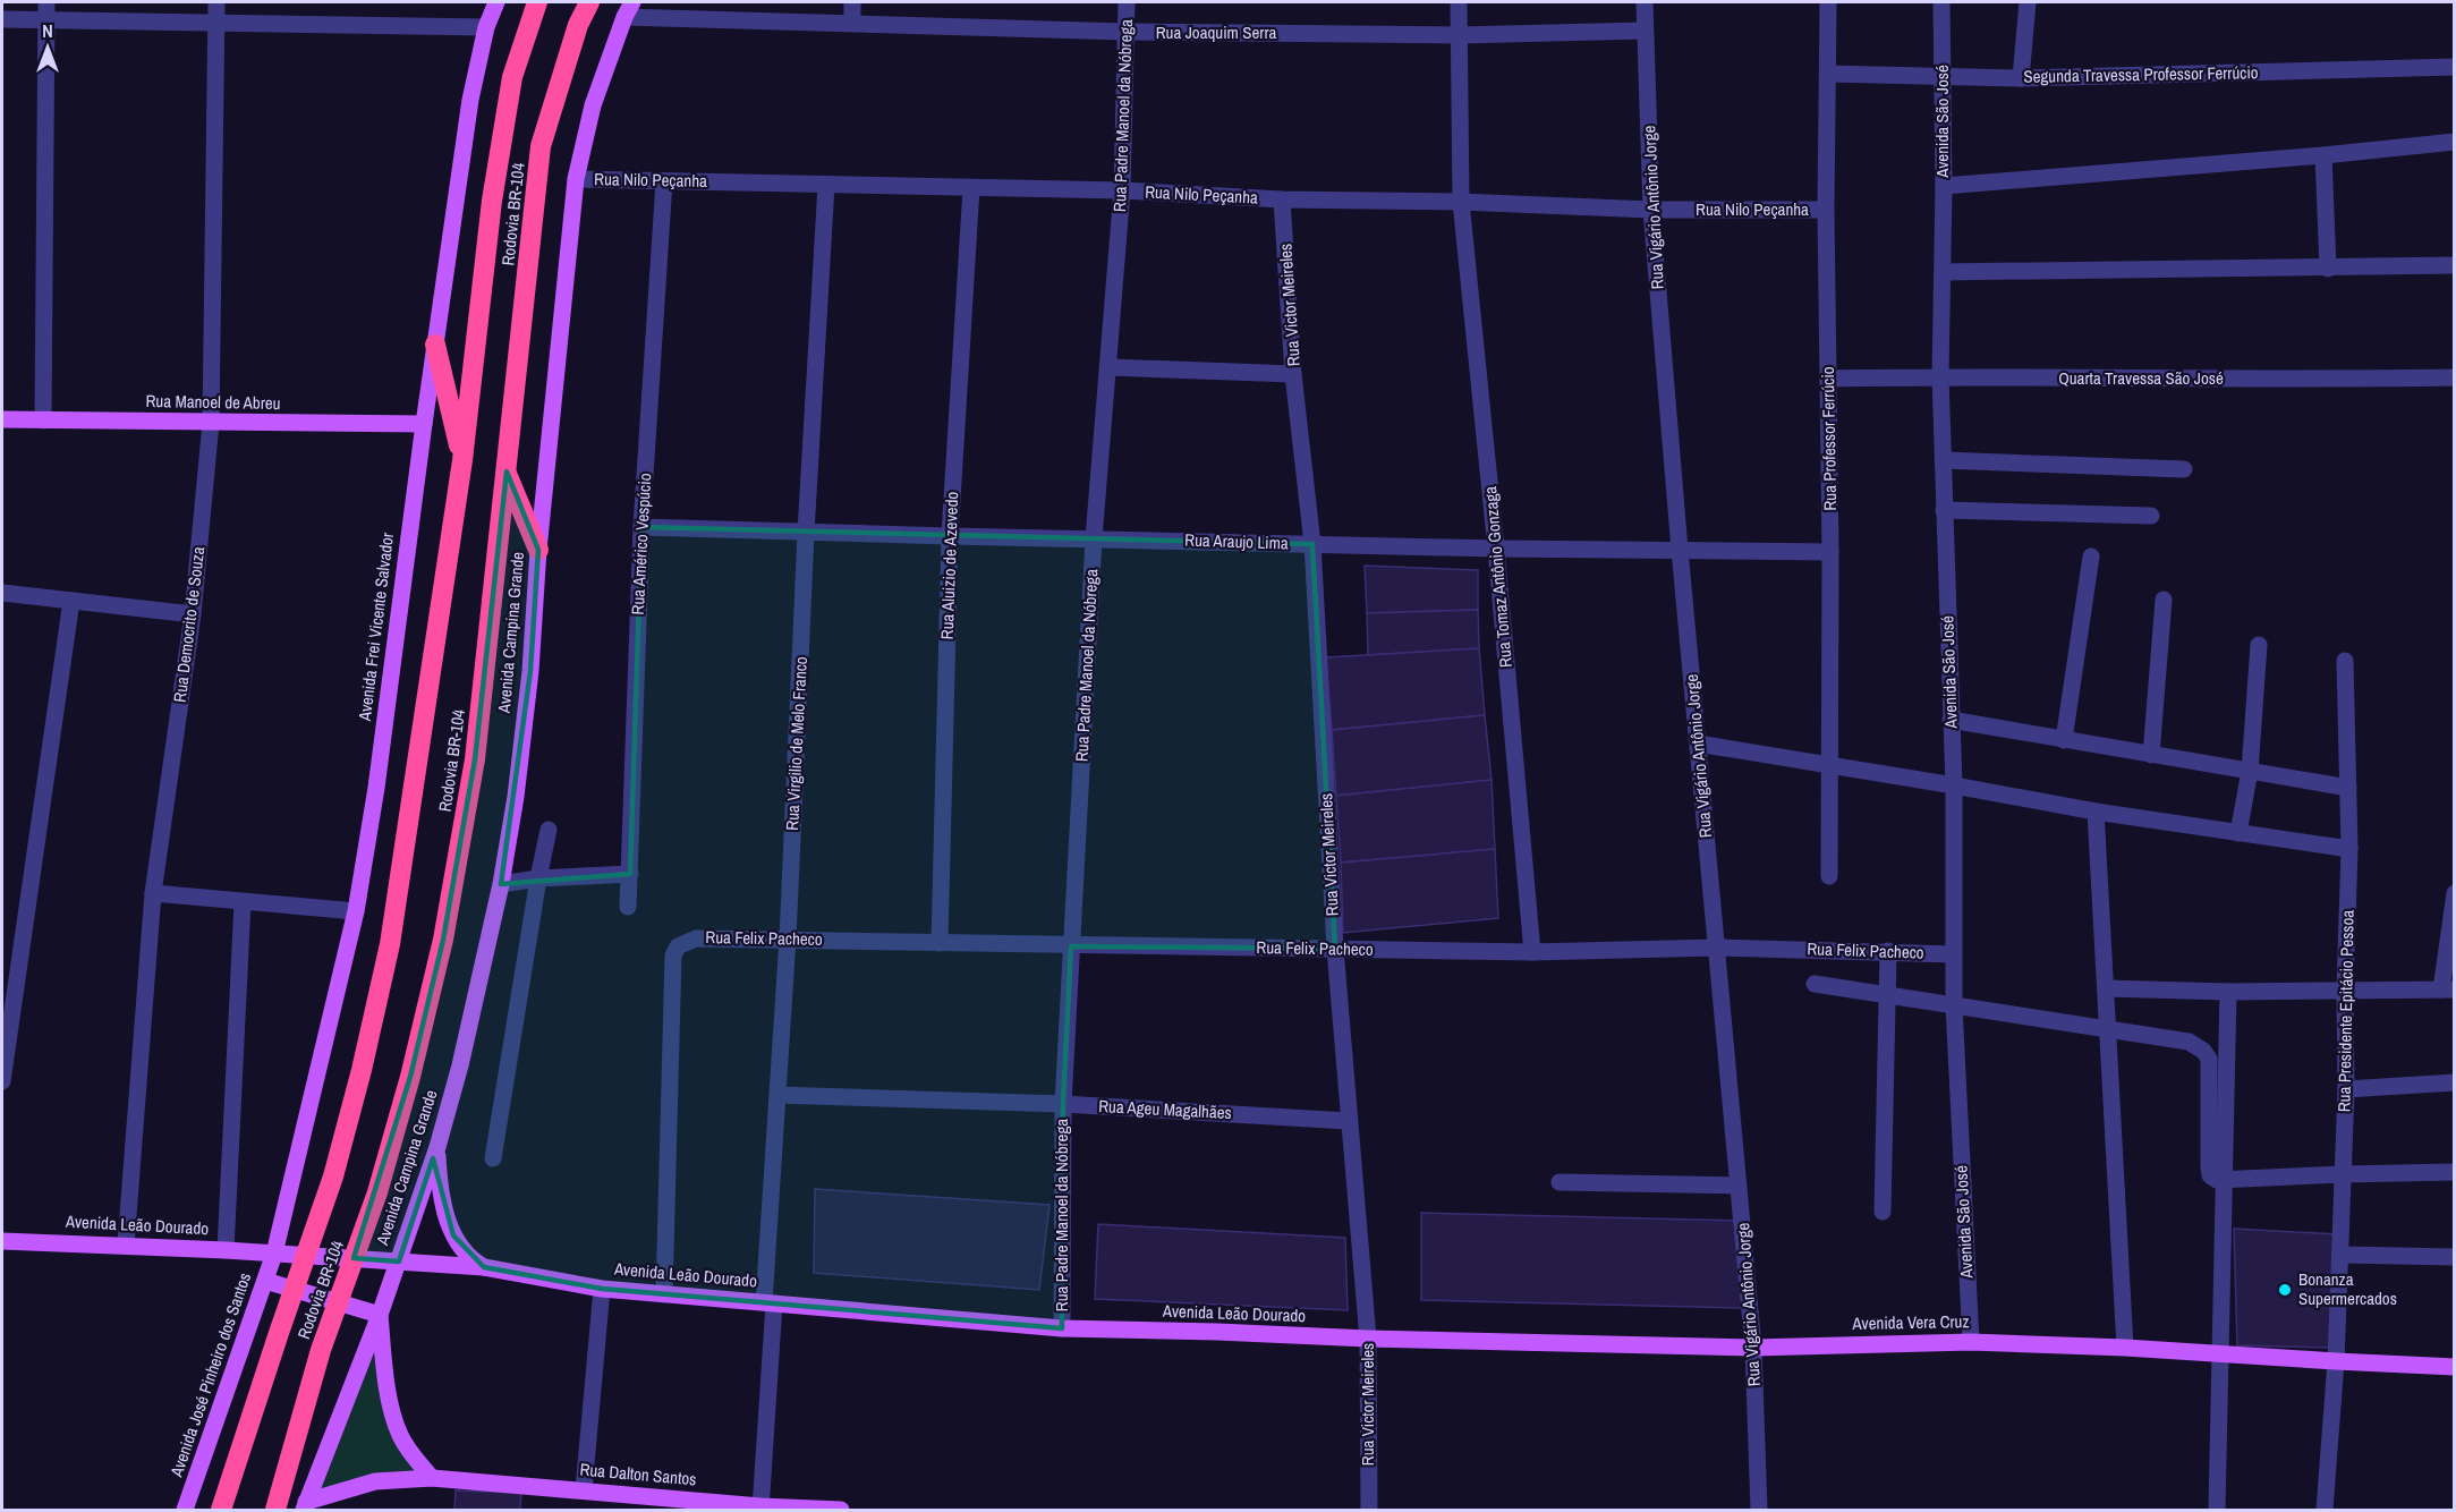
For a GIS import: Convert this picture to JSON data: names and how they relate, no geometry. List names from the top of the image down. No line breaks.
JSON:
{"streets":{"highway":["Rodovia BR-104"],"main road":["Rua Manoel de Abreu","Avenida Frei Vicente Salvador","Avenida Campina Grande","Avenida Leão Dourado","Avenida Vera Cruz","Avenida José Pinheiro dos Santos","Rua Dalton Santos"],"street":["Rua Joaquim Serra","Segunda Travessa Professor Ferrúcio","Rua Padre Manoel da Nóbrega","Avenida São José","Rua Nilo Peçanha","Rua Vigário Antônio Jorge","Rua Victor Meireles","Quarta Travessa São José","Rua Professor Ferrúcio","Rua Araujo Lima","Rua Américo Vespúcio","Rua Aluizio de Azevedo","Rua Tomaz Antônio Gonzaga","Rua Democrito de Souza","Rua Virgilio de Melo Franco","Rua Felix Pacheco","Rua Presidente Epitácio Pessoa","Rua Ageu Magalhães"]},"crossings":[["Rua Joaquim Serra","Rua Padre Manoel da Nóbrega"],["Rua Joaquim Serra","Rua Vigário Antônio Jorge"],["Rua Joaquim Serra","Rua Tomaz Antônio Gonzaga"],["Rua Joaquim Serra","Avenida Campina Grande"],["Segunda Travessa Professor Ferrúcio","Avenida São José"],["Segunda Travessa Professor Ferrúcio","Rua Professor Ferrúcio"],["Rua Padre Manoel da Nóbrega","Rua Nilo Peçanha"],["Rua Padre Manoel da Nóbrega","Rua Araujo Lima"],["Rua Padre Manoel da Nóbrega","Rua Felix Pacheco"],["Rua Padre Manoel da Nóbrega","Rua Ageu Magalhães"],["Rua Padre Manoel da Nóbrega","Avenida Leão Dourado"],["Avenida São José","Quarta Travessa São José"],["Avenida São José","Rua Felix Pacheco"],["Avenida São José","Avenida Vera Cruz"],["Rua Nilo Peçanha","Rua Vigário Antônio Jorge"],["Rua Nilo Peçanha","Rua Victor Meireles"],["Rua Nilo Peçanha","Rua Professor Ferrúcio"],["Rua Nilo Peçanha","Rua Américo Vespúcio"],["Rua Nilo Peçanha","Rua Aluizio de Azevedo"],["Rua Nilo Peçanha","Rua Tomaz Antônio Gonzaga"],["Rua Nilo Peçanha","Avenida Campina Grande"],["Rua Nilo Peçanha","Rua Virgilio de Melo Franco"],["Rua Vigário Antônio Jorge","Rua Araujo Lima"],["Rua Vigário Antônio Jorge","Rua Felix Pacheco"],["Rua Vigário Antônio Jorge","Avenida Vera Cruz"],["Rua Victor Meireles","Rua Araujo Lima"],["Rua Victor Meireles","Rua Felix Pacheco"],["Rua Victor Meireles","Rua Ageu Magalhães"],["Rua Victor Meireles","Avenida Leão Dourado"],["Rua Victor Meireles","Avenida Vera Cruz"],["Quarta Travessa São José","Rua Professor Ferrúcio"],["Rua Manoel de Abreu","Rua Democrito de Souza"],["Rua Manoel de Abreu","Avenida Frei Vicente Salvador"],["Rua Professor Ferrúcio","Rua Araujo Lima"],["Rua Araujo Lima","Rua Américo Vespúcio"],["Rua Araujo Lima","Rua Aluizio de Azevedo"],["Rua Araujo Lima","Rua Tomaz Antônio Gonzaga"],["Rua Araujo Lima","Rua Virgilio de Melo Franco"],["Rua Aluizio de Azevedo","Rua Felix Pacheco"],["Rua Tomaz Antônio Gonzaga","Rua Felix Pacheco"],["Rua Democrito de Souza","Avenida Leão Dourado"],["Avenida Frei Vicente Salvador","Avenida Leão Dourado"],["Avenida Frei Vicente Salvador","Avenida José Pinheiro dos Santos"],["Avenida Campina Grande","Avenida Leão Dourado"],["Rua Virgilio de Melo Franco","Rua Felix Pacheco"],["Rua Virgilio de Melo Franco","Rua Ageu Magalhães"],["Rua Virgilio de Melo Franco","Avenida Leão Dourado"],["Rua Virgilio de Melo Franco","Rua Dalton Santos"],["Rua Felix Pacheco","Avenida Leão Dourado"],["Rua Presidente Epitácio Pessoa","Avenida Vera Cruz"],["Avenida Leão Dourado","Avenida Vera Cruz"],["Avenida Leão Dourado","Avenida José Pinheiro dos Santos"]],"places":["Bonanza Supermercados"],"north":"top"}
